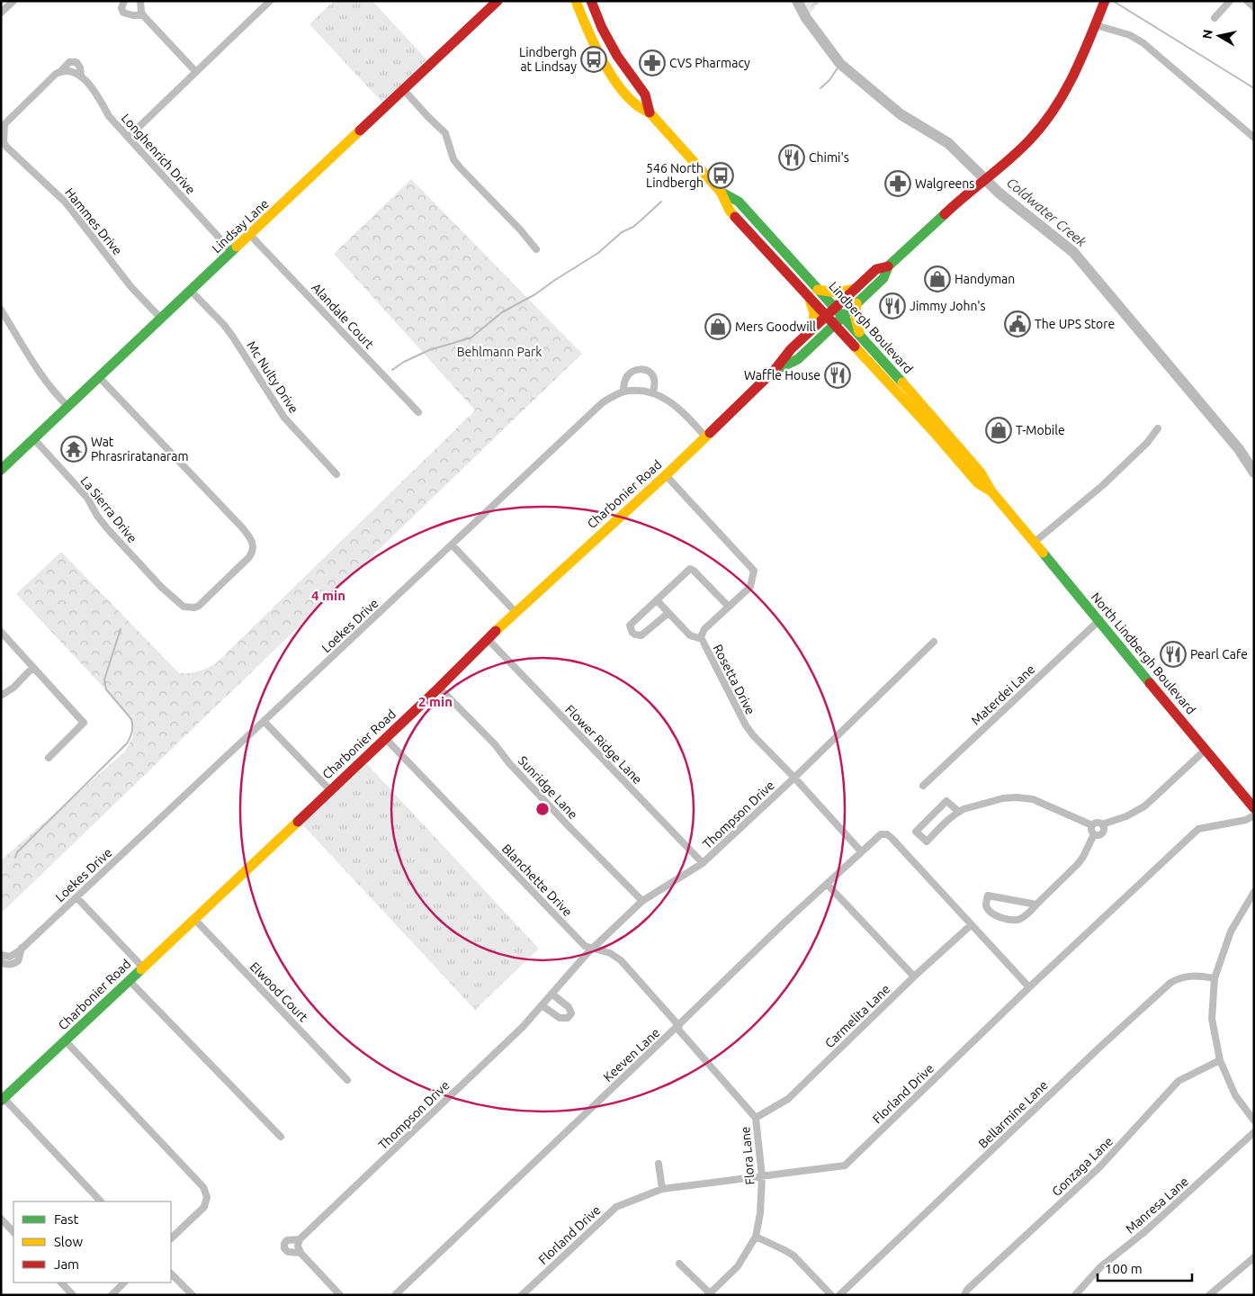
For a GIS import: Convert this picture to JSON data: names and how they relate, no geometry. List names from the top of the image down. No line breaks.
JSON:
{"streets":{"main road":["Lindsay Lane","Lindbergh Boulevard","Charbonier Road","North Lindbergh Boulevard"],"street":["Longhenrich Drive","Hammes Drive","Alandale Court","Mc Nulty Drive","La Sierra Drive","Loekes Drive","Rosetta Drive","Materdei Lane","Flower Ridge Lane","Sunridge Lane","Thompson Drive","Blanchette Drive","Elwood Court","Carmelita Lane","Keeven Lane","Florland Drive","Bellarmine Lane","Flora Lane","Gonzaga Lane","Manresa Lane"]},"crossings":[["Longhenrich Drive","Hammes Drive"],["Longhenrich Drive","Lindsay Lane"],["Hammes Drive","Lindsay Lane"],["Lindsay Lane","Alandale Court"],["Lindsay Lane","Mc Nulty Drive"],["Lindsay Lane","La Sierra Drive"],["Lindbergh Boulevard","Charbonier Road"],["Lindbergh Boulevard","North Lindbergh Boulevard"],["Charbonier Road","Loekes Drive"],["Charbonier Road","Rosetta Drive"],["Charbonier Road","Flower Ridge Lane"],["Charbonier Road","Sunridge Lane"],["Charbonier Road","Blanchette Drive"],["Charbonier Road","Elwood Court"],["North Lindbergh Boulevard","Materdei Lane"],["Rosetta Drive","Thompson Drive"],["Rosetta Drive","Keeven Lane"],["Flower Ridge Lane","Thompson Drive"],["Sunridge Lane","Thompson Drive"],["Thompson Drive","Blanchette Drive"],["Blanchette Drive","Keeven Lane"],["Blanchette Drive","Flora Lane"],["Carmelita Lane","Keeven Lane"],["Carmelita Lane","Flora Lane"],["Keeven Lane","Flora Lane"],["Florland Drive","Flora Lane"]],"water":["Coldwater Creek"],"parks":["Behlmann Park"],"places":{"bus stop":["Lindbergh at Lindsay","546 North Lindbergh"],"pharmacy":["CVS Pharmacy","Walgreens"],"restaurant":["Chimi's","Jimmy John's","Waffle House","Pearl Cafe"],"shop":["Handyman","Mers Goodwill","T-Mobile"],"public building":["The UPS Store"],"temple":["Wat Phrasriratanaram"]},"legend":["Fast","Slow","Jam"],"scale_bar":"100 m","north":"left","rings":["4 min","2 min"]}
